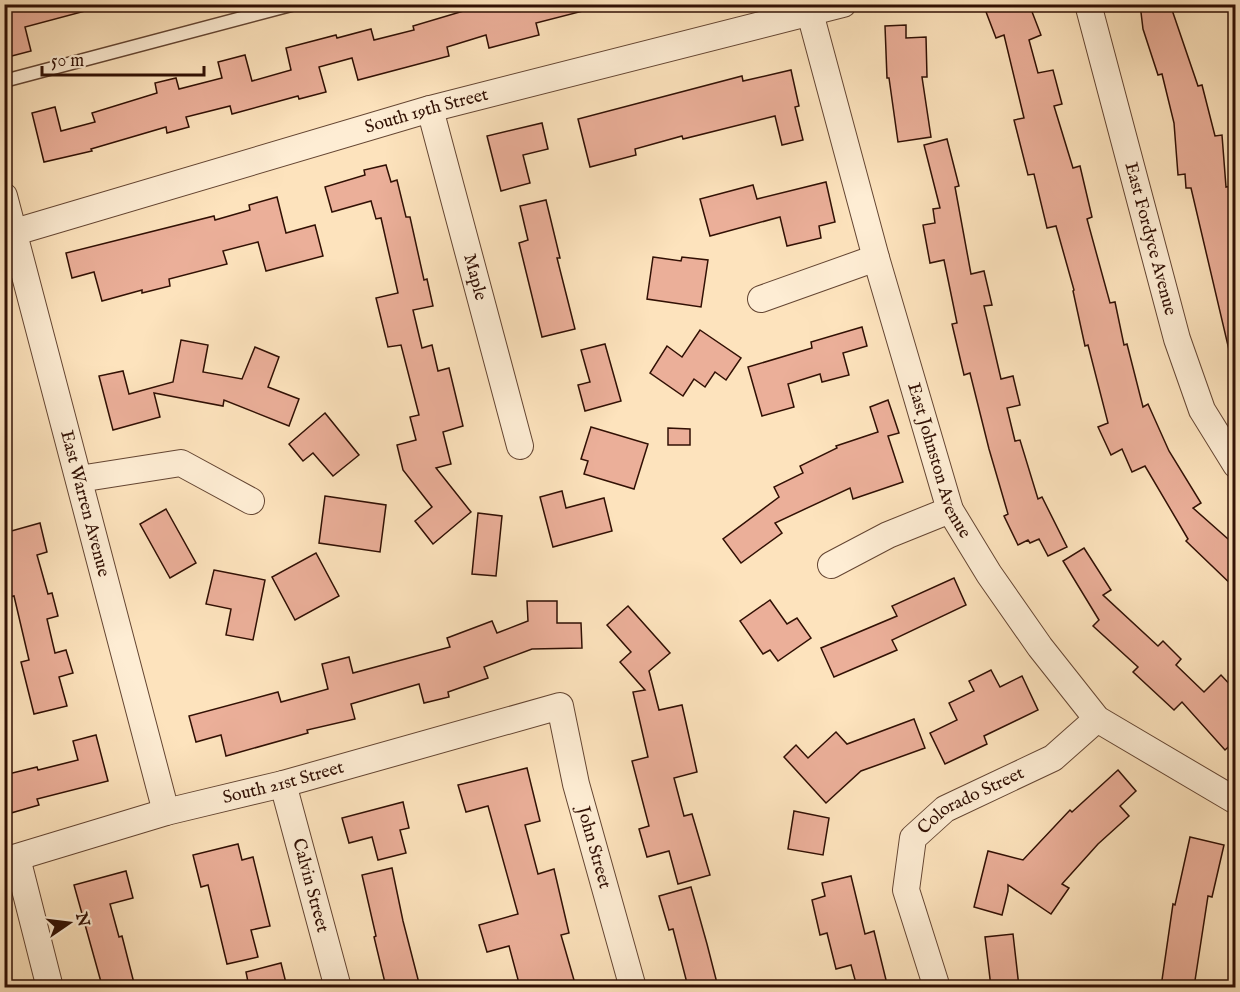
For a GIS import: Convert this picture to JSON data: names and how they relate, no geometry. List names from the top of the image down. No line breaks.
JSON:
{"streets":{"street":["South 19th Street","East Fordyce Avenue","Maple","East Johnston Avenue","East Warren Avenue","South 21st Street","Colorado Street","John Street","Calvin Street"]},"crossings":[["South 19th Street","Maple"],["South 19th Street","East Johnston Avenue"],["South 19th Street","East Warren Avenue"],["East Johnston Avenue","Colorado Street"],["East Warren Avenue","South 21st Street"],["South 21st Street","John Street"],["South 21st Street","Calvin Street"]],"scale_bar":"50 m","north":"right"}
